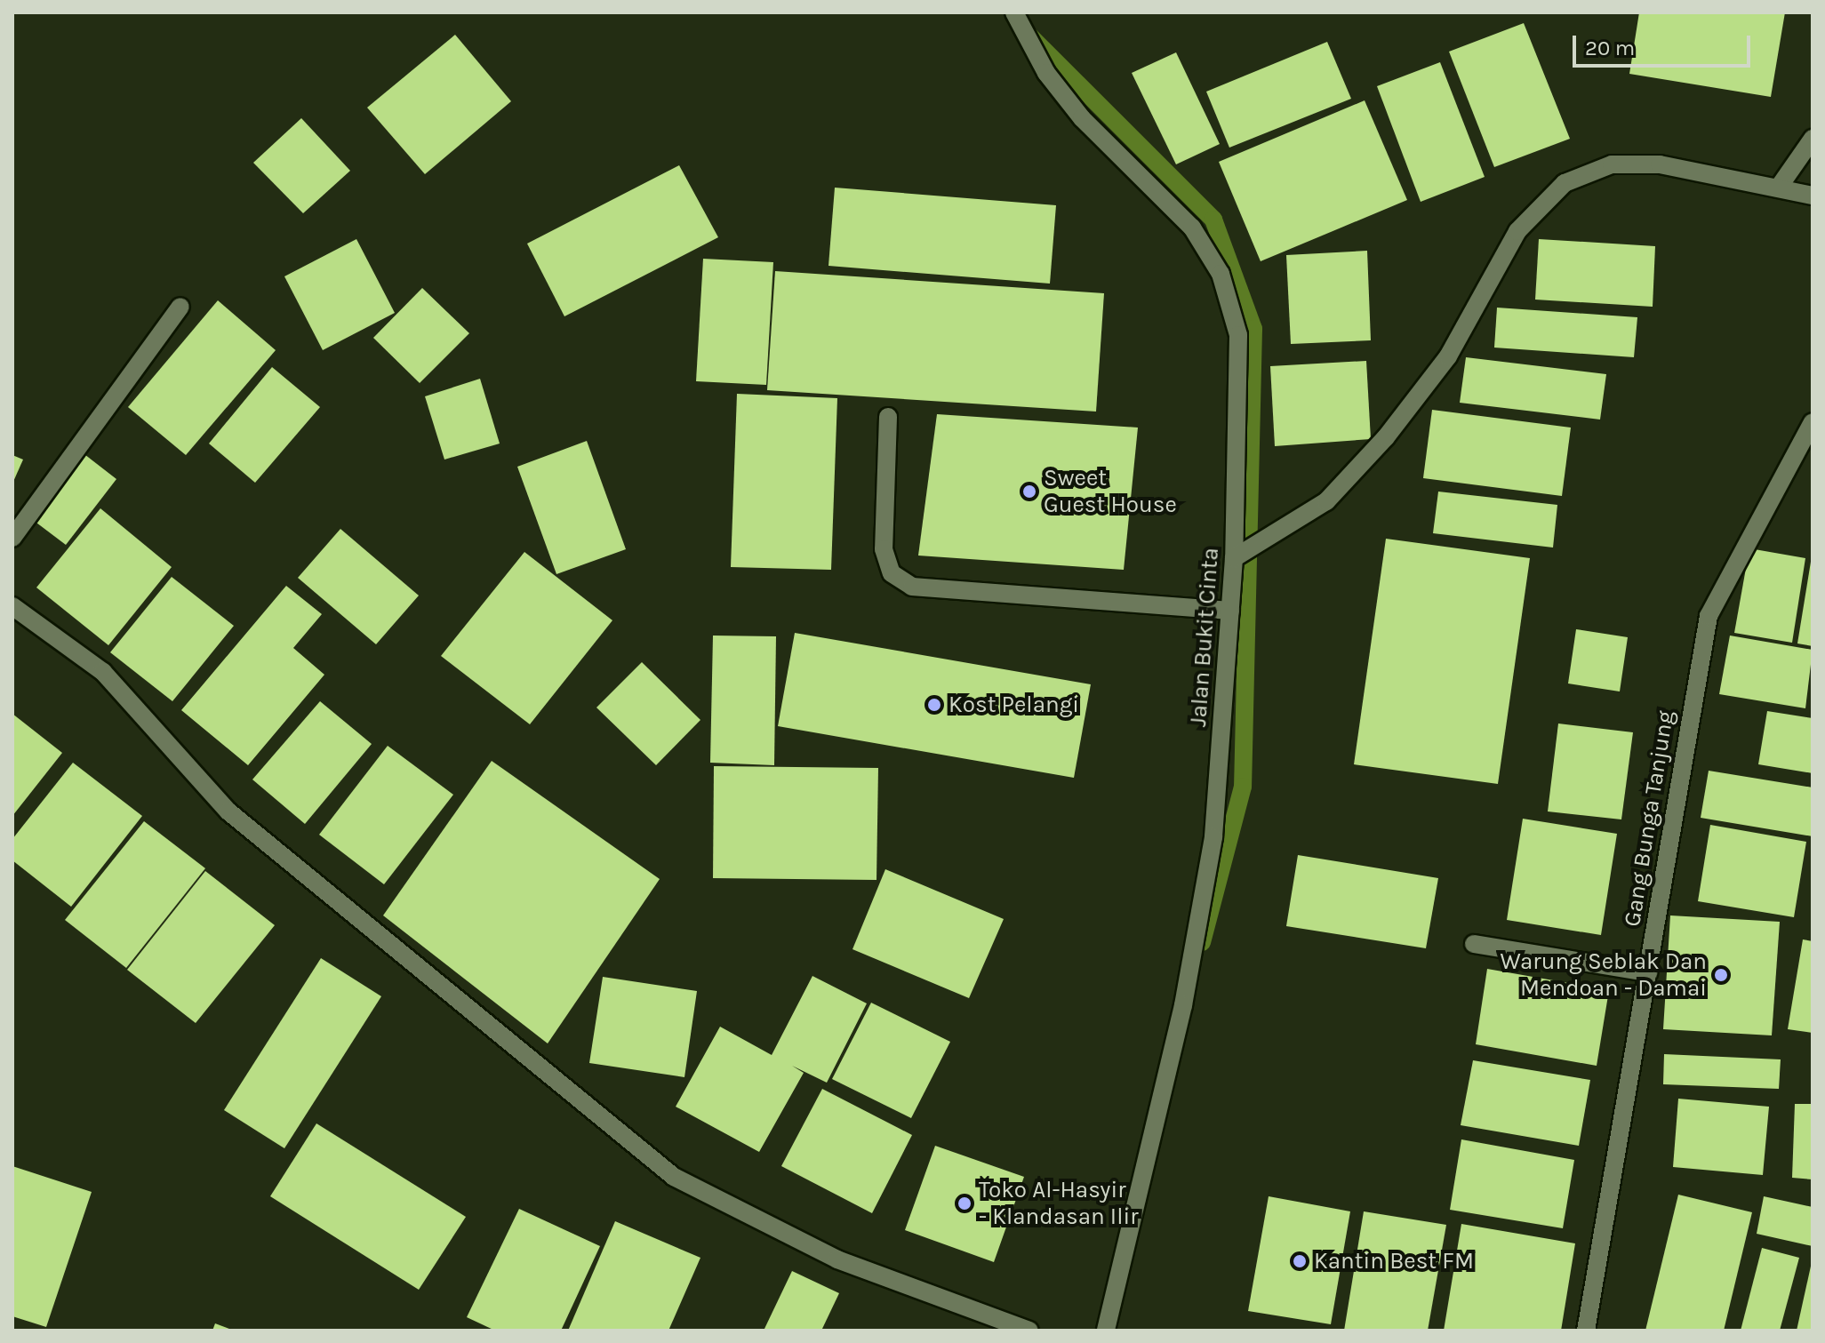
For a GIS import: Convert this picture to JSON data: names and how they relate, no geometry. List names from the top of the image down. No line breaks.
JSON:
{"streets":{"street":["Jalan Bukit Cinta","Gang Bunga Tanjung"]},"places":["Sweet Guest House","Kost Pelangi","Warung Seblak Dan Mendoan - Damai","Toko Al-Hasyir - Klandasan Ilir","Kantin Best FM"],"scale_bar":"20 m"}
